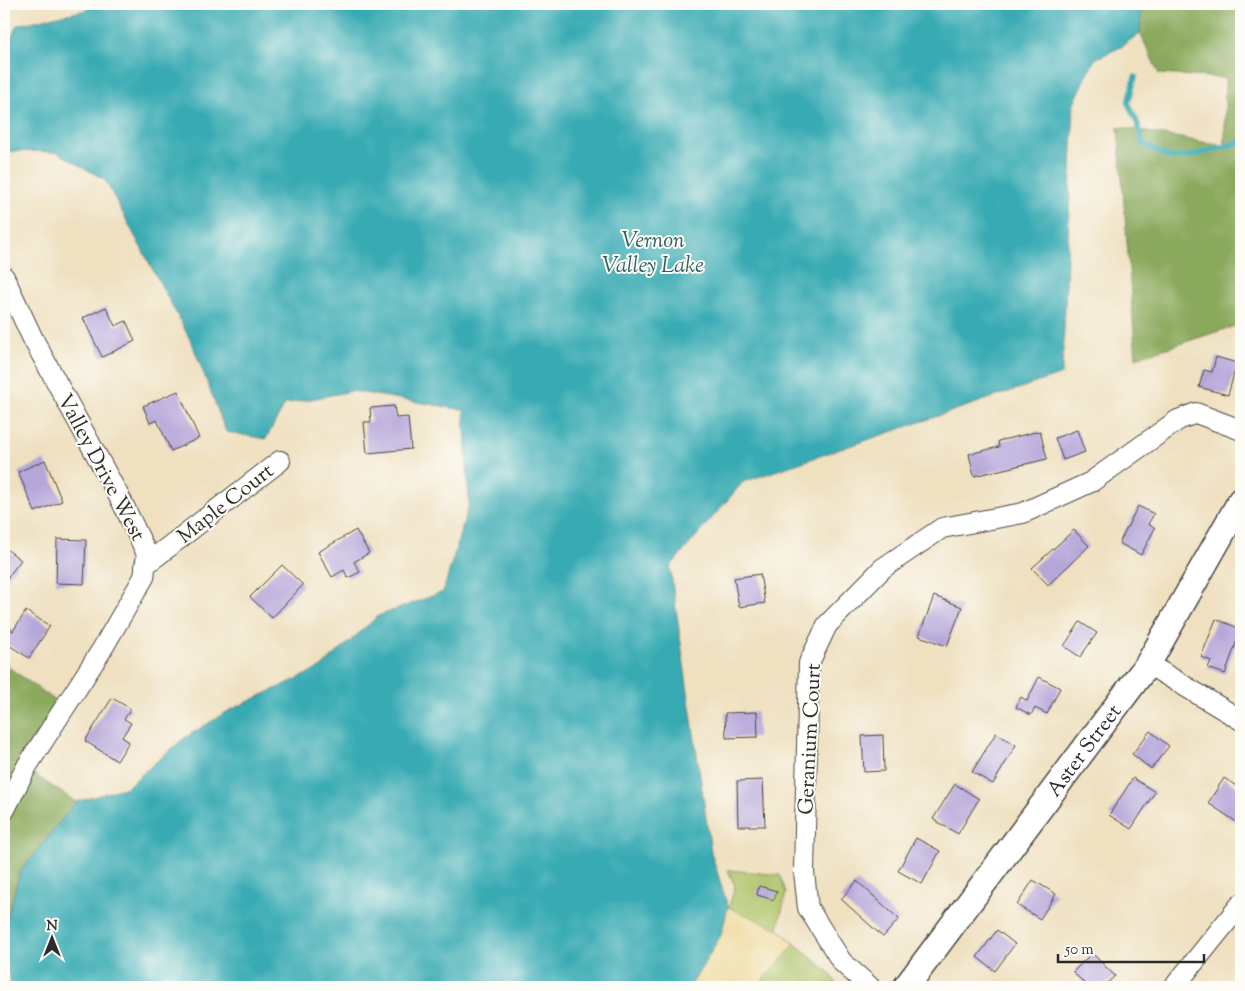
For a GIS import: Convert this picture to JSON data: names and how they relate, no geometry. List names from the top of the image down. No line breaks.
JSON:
{"streets":{"street":["Valley Drive West","Maple Court","Geranium Court","Aster Street"]},"crossings":[["Valley Drive West","Maple Court"]],"water":["Vernon Valley Lake"],"scale_bar":"50 m","north":"top"}
